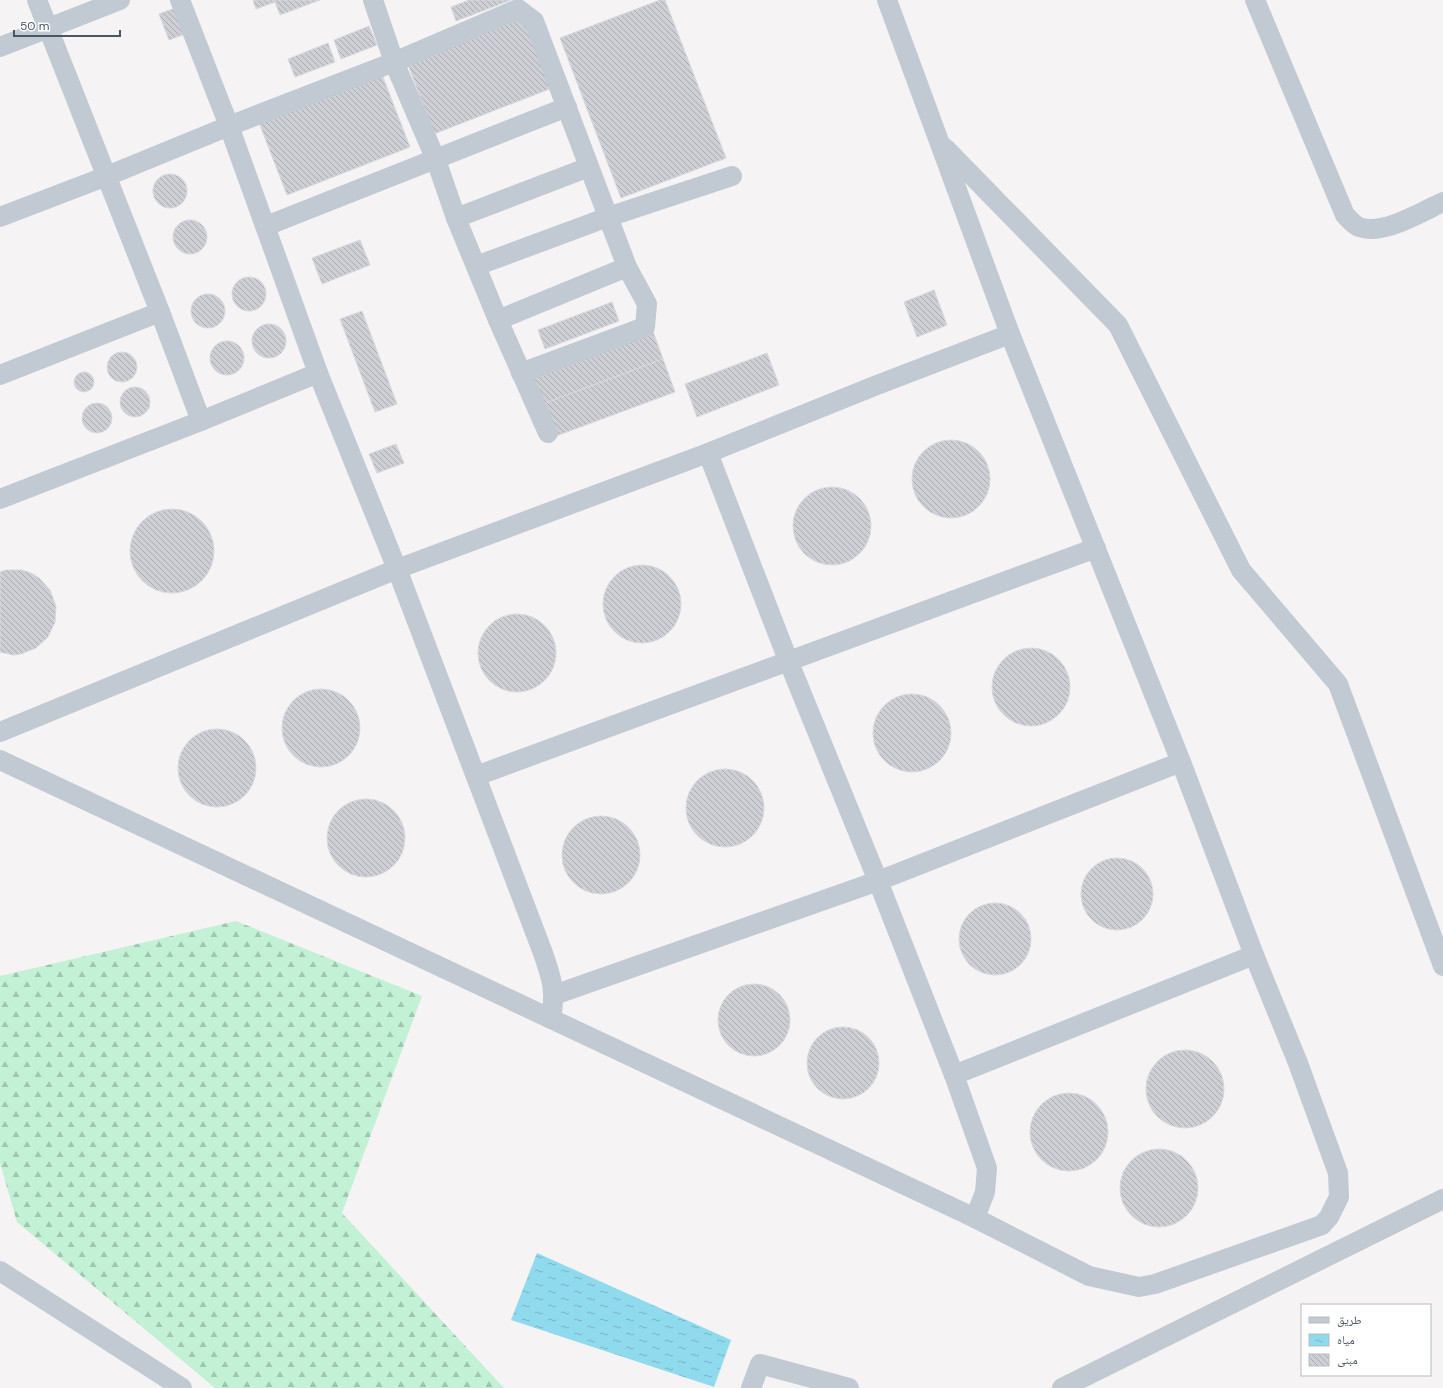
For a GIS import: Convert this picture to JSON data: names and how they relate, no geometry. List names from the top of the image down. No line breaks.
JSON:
{"legend":["طريق","مياه","مبنى"],"scale_bar":"50 m"}
